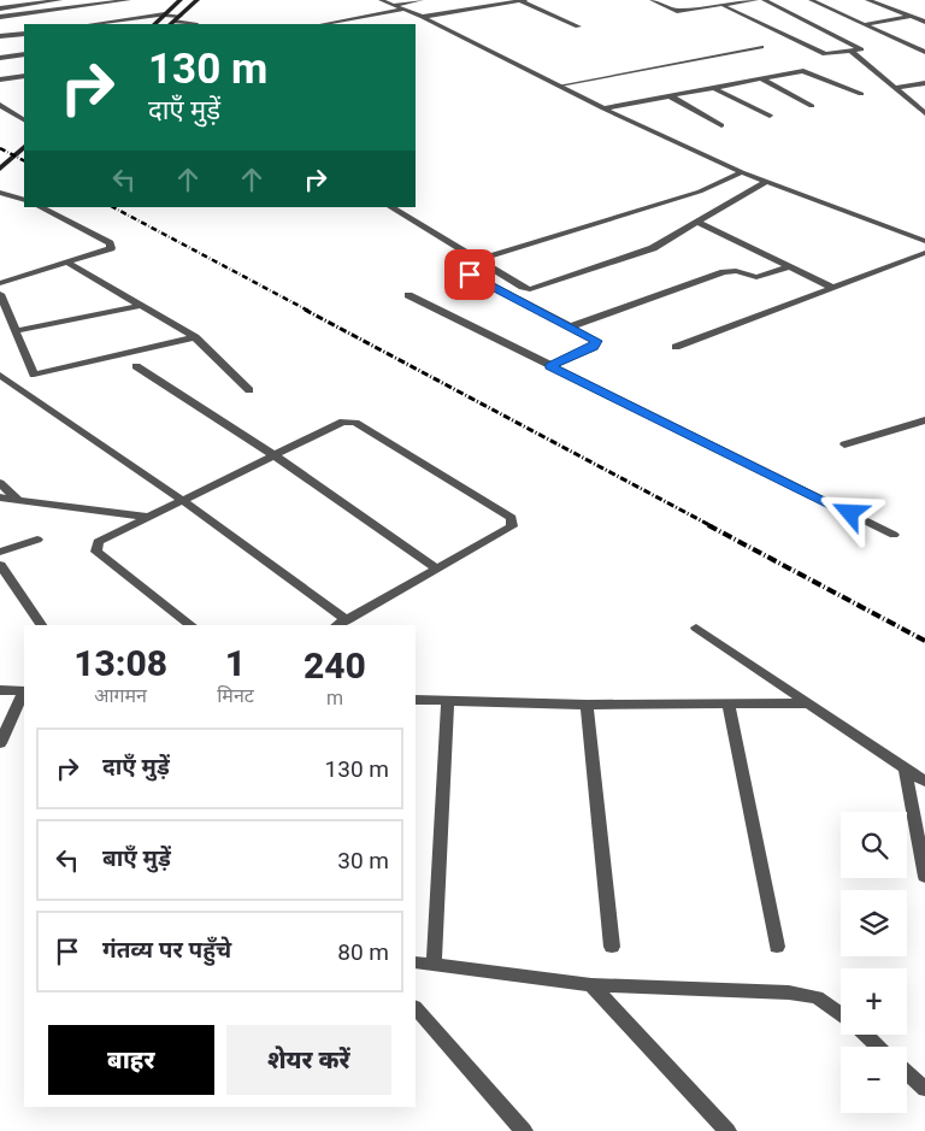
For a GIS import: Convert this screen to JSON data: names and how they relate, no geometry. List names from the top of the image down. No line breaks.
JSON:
{"page":{"turn":["130 m","दाएँ मुड़ें"],"eta":["13:08","आगमन","1","मिनट","240","m"],"list":[{"name":"दाएँ मुड़ें","value":"130 m"},{"name":"बाएँ मुड़ें","value":"30 m"},{"name":"गंतव्य पर पहुँचे","value":"80 m"}],"map_buttons":["+","−"],"buttons":["बाहर","शेयर करें"]}}
